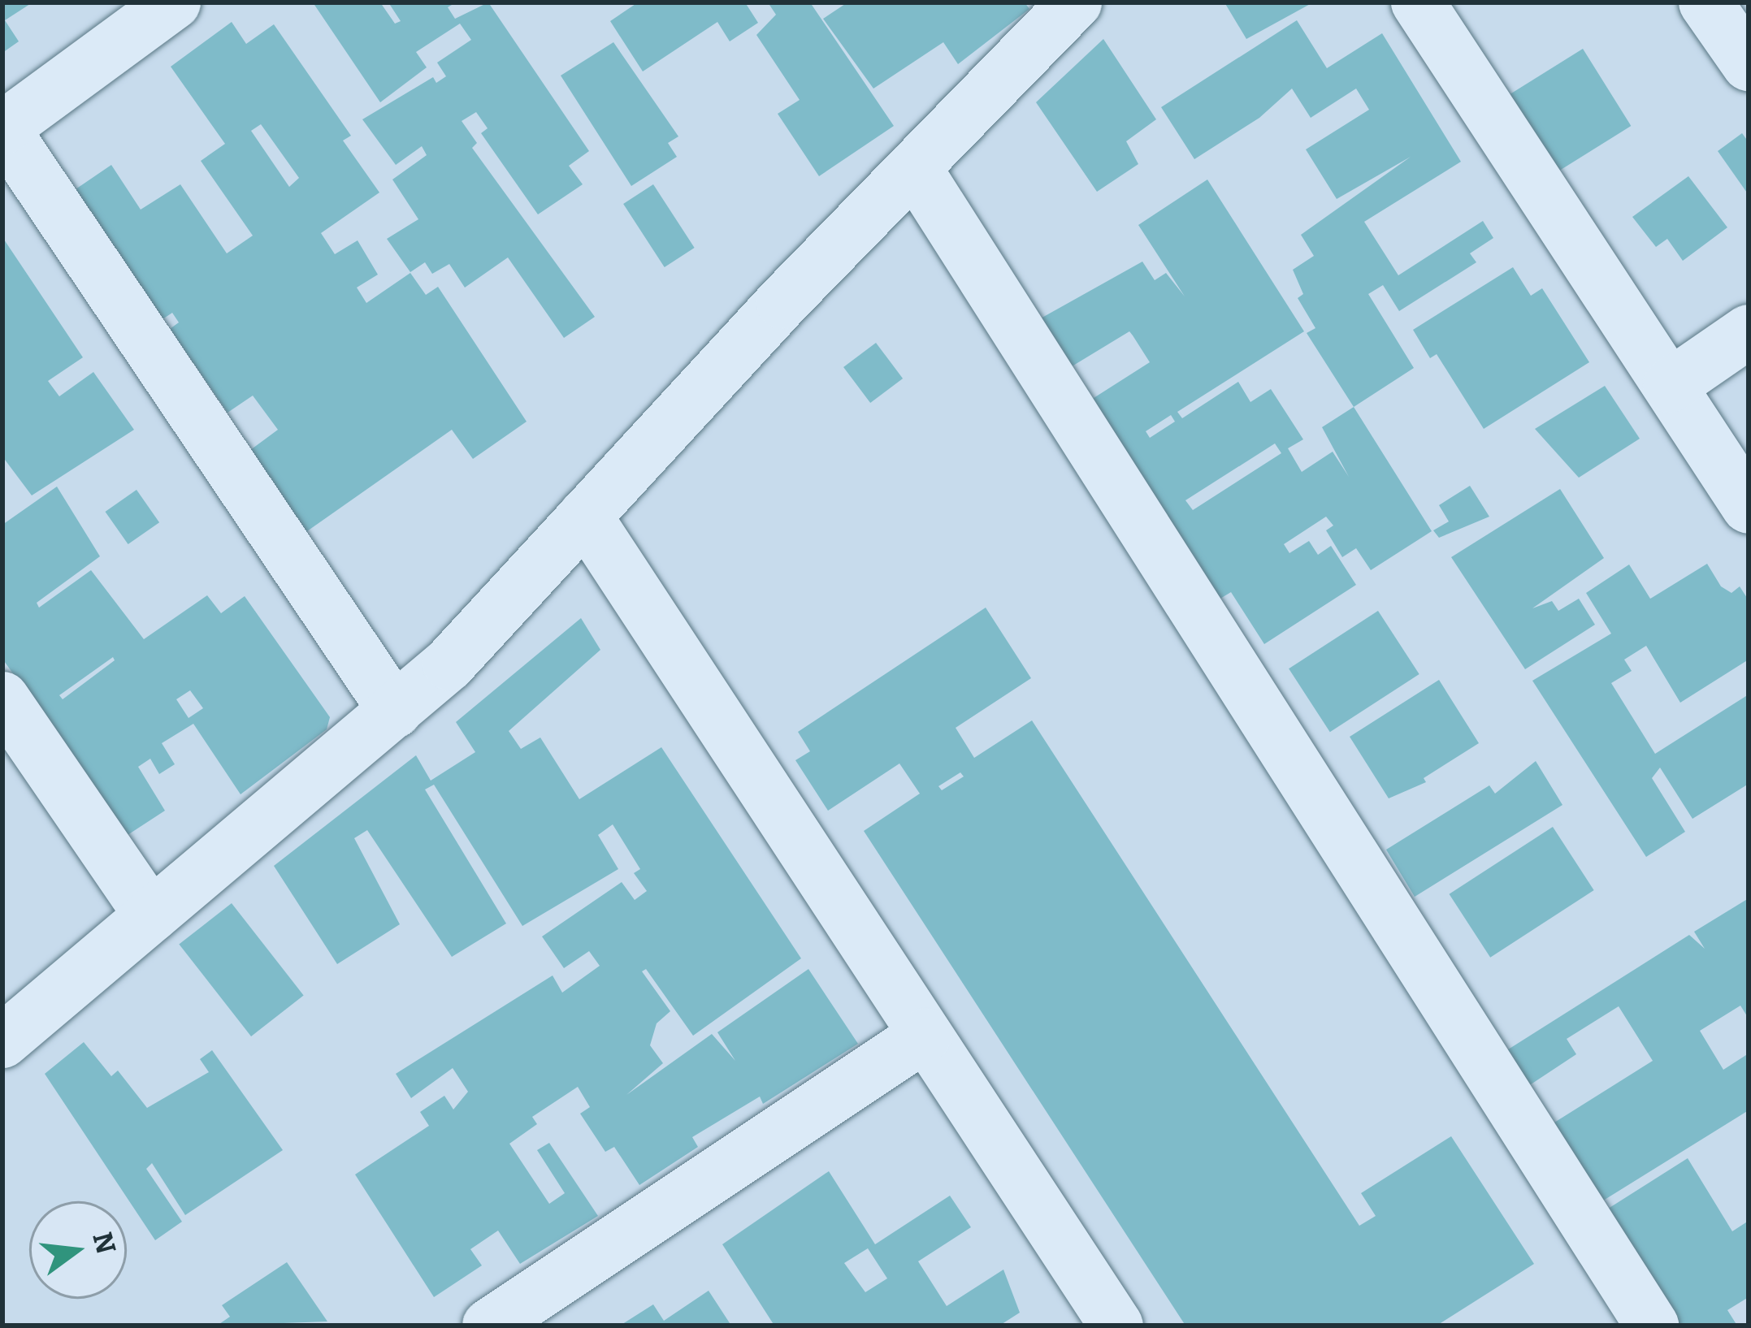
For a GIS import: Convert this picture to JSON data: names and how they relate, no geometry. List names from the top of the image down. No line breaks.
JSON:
{"north":"right"}
